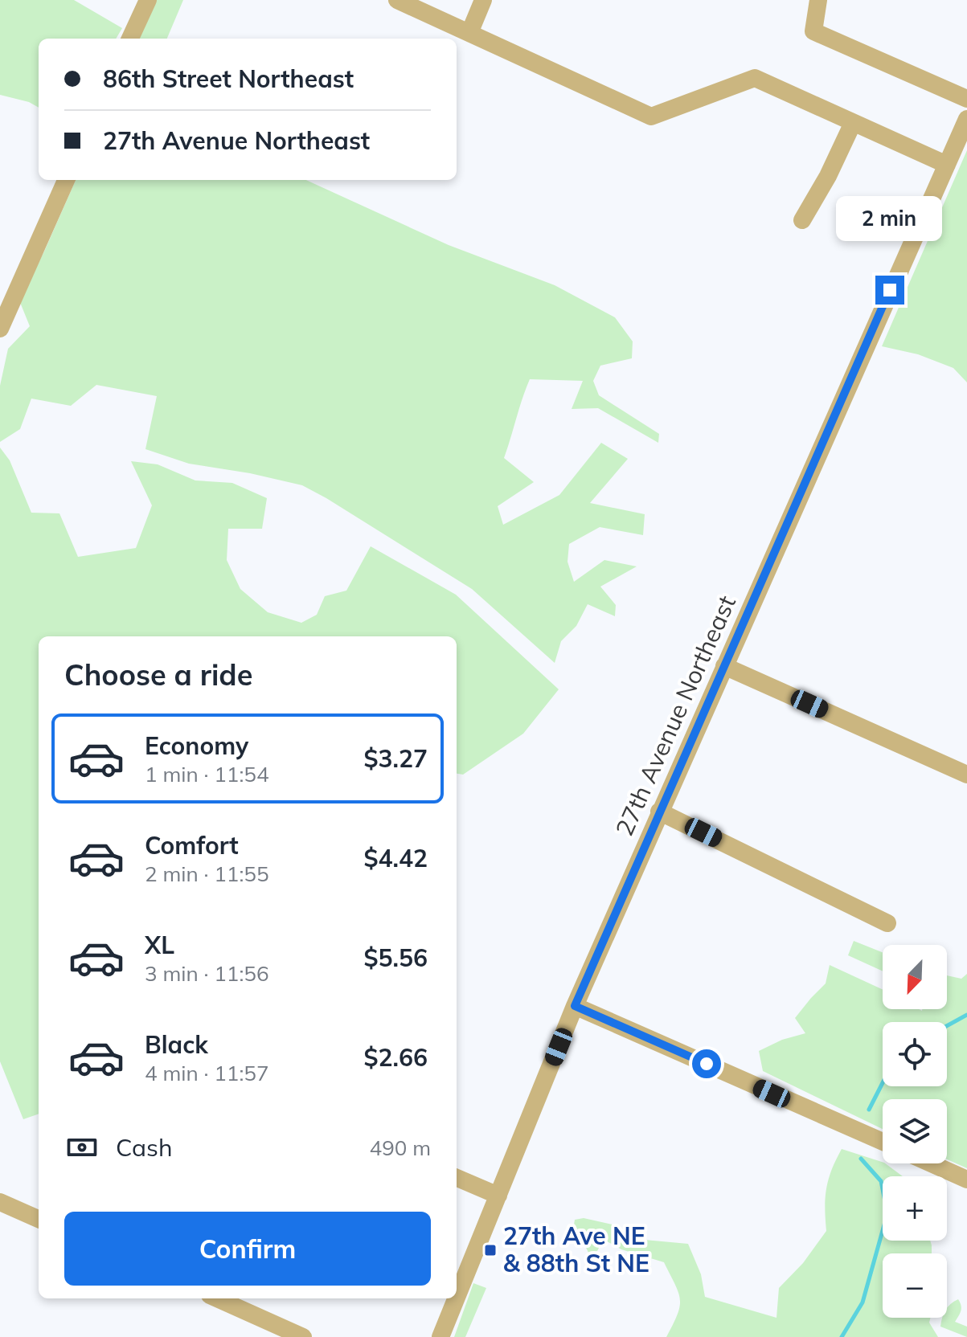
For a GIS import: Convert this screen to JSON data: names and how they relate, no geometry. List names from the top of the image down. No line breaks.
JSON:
{"streets":{"street":["27th Avenue Northeast"]},"places":{"transit":["27th Ave NE & 88th St NE"]},"north":"bottom left","page":{"banner":["86th Street Northeast","27th Avenue Northeast"],"bubble":"2 min","heading":"Choose a ride","list":[{"name":"Economy","note":"1 min · 11:54","value":"$3.27"},{"name":"Comfort","note":"2 min · 11:55","value":"$4.42"},{"name":"XL","note":"3 min · 11:56","value":"$5.56"},{"name":"Black","note":"4 min · 11:57","value":"$2.66"}],"map_buttons":["+","−"],"pay":["Cash","490 m"],"buttons":"Confirm"}}
